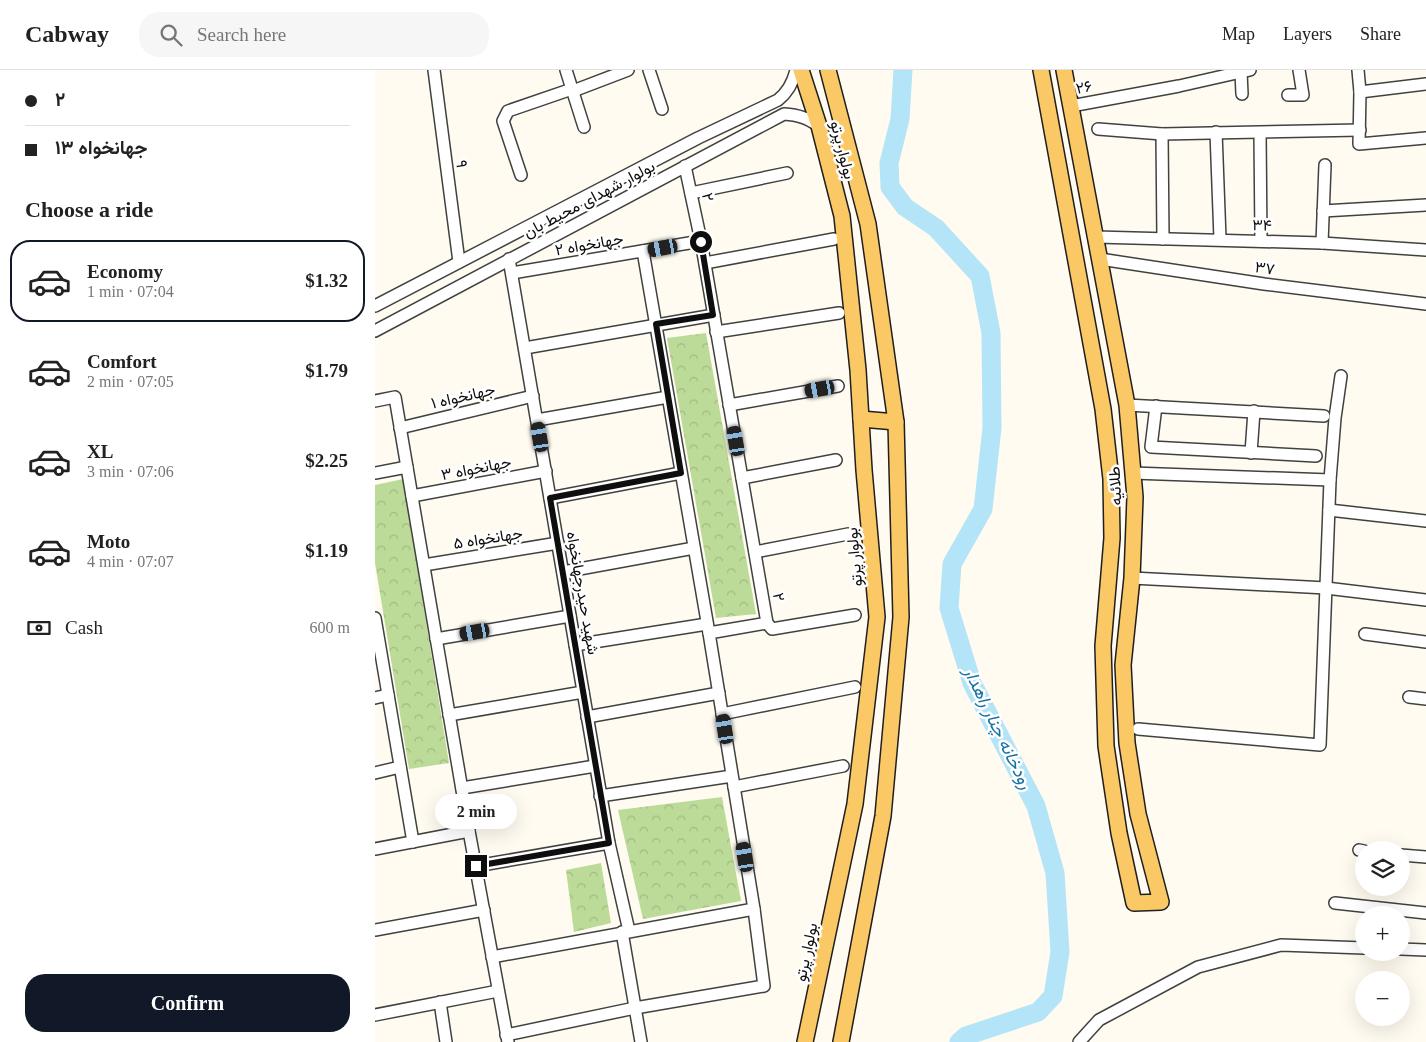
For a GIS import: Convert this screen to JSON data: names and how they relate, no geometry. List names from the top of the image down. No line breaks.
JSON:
{"streets":{"main road":["بولوار پرتو","طلائیه"],"street":["۲۶","۹","۲","بولوار شهدای محیط بان","۳۴","جهانخواه ۲","۳۷","جهانخواه ۱","جهانخواه ۳","جهانخواه ۵","شهید حیدرجهانخواه"]},"crossings":[["۲۶","طلائیه"],["۹","بولوار شهدای محیط بان"],["۲","بولوار شهدای محیط بان"],["۲","جهانخواه ۲"],["۲","شهید حیدرجهانخواه"],["بولوار شهدای محیط بان","شهید حیدرجهانخواه"],["۳۴","طلائیه"],["جهانخواه ۲","شهید حیدرجهانخواه"],["۳۷","طلائیه"],["جهانخواه ۱","شهید حیدرجهانخواه"],["جهانخواه ۳","شهید حیدرجهانخواه"],["جهانخواه ۵","شهید حیدرجهانخواه"]],"water":["رودخانه چنار راهدار"],"page":{"header":"Cabway","search":"Search here","nav":["Map","Layers","Share"],"banner":["۲","جهانخواه ۱۳"],"heading":"Choose a ride","list":[{"name":"Economy","note":"1 min · 07:04","value":"$1.32"},{"name":"Comfort","note":"2 min · 07:05","value":"$1.79"},{"name":"XL","note":"3 min · 07:06","value":"$2.25"},{"name":"Moto","note":"4 min · 07:07","value":"$1.19"}],"pay":["Cash","600 m"],"bubble":"2 min","map_buttons":["+","−"],"buttons":"Confirm"}}
